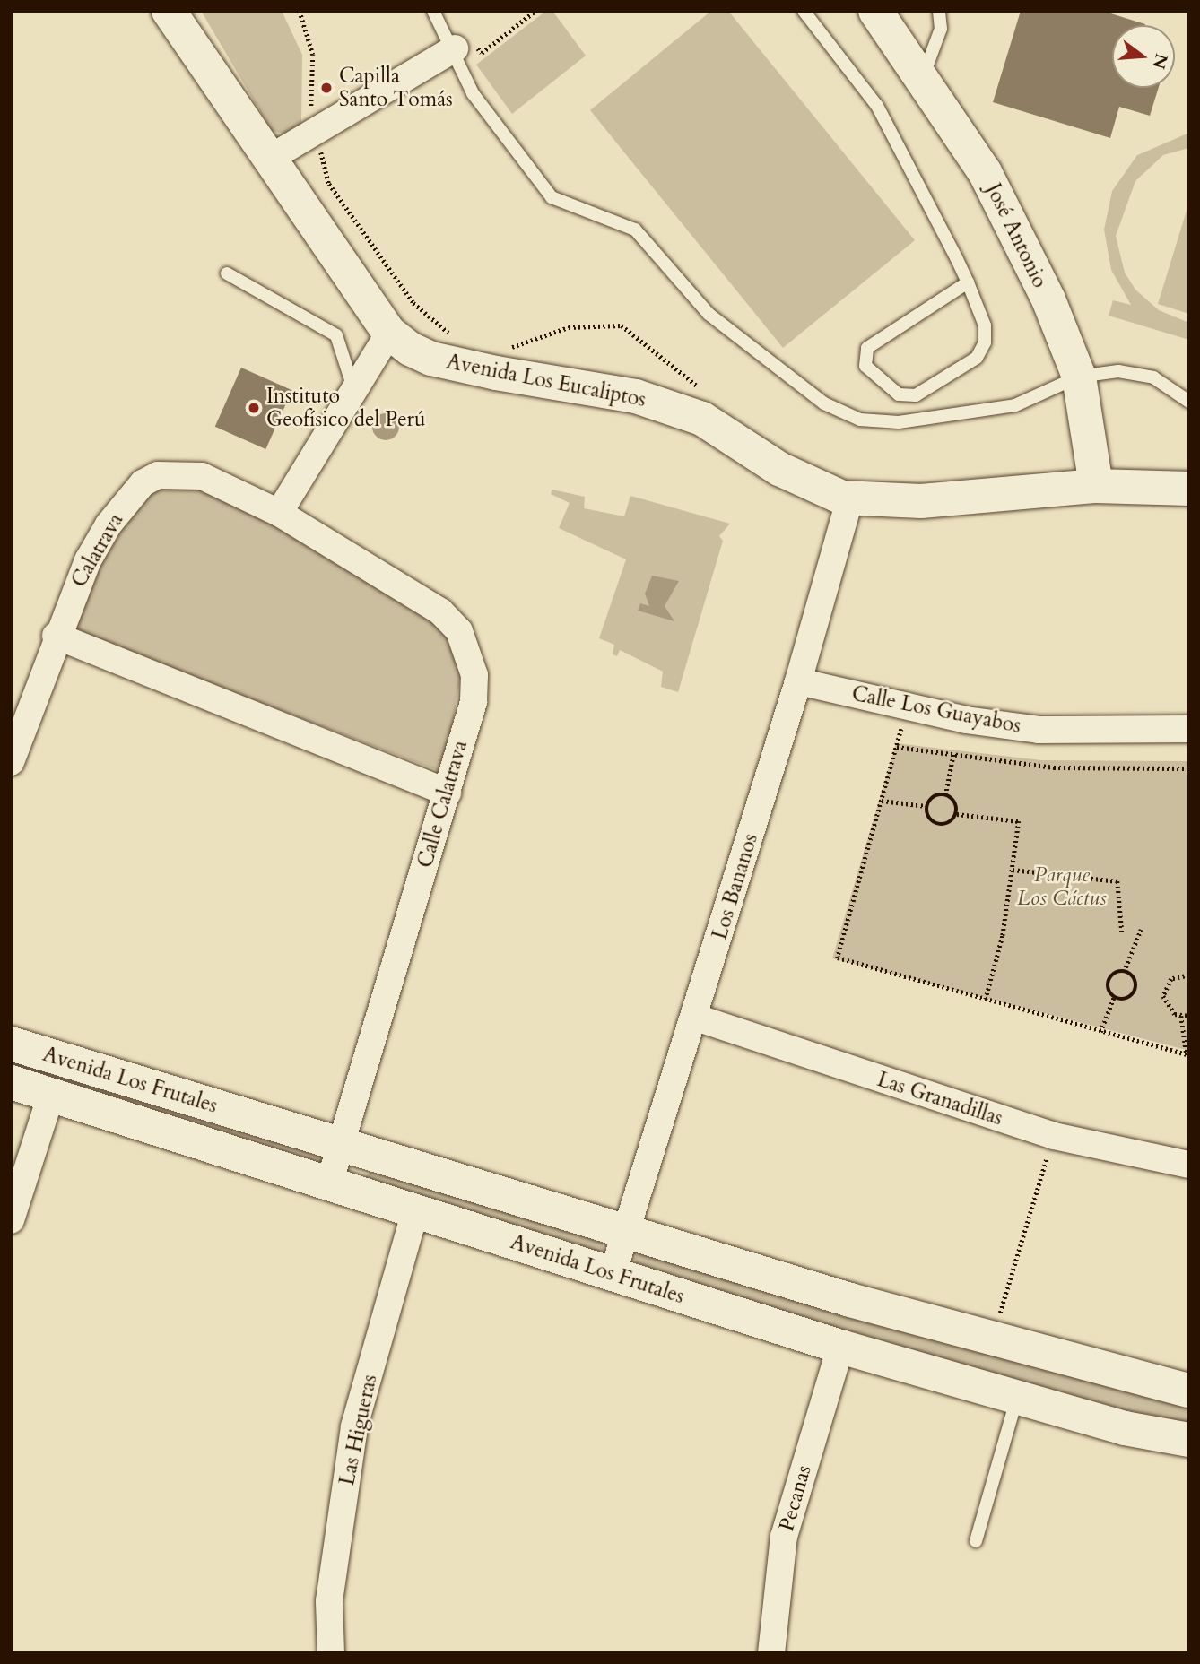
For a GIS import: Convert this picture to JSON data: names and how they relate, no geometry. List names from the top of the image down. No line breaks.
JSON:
{"streets":{"main road":["José Antonio","Avenida Los Eucaliptos","Avenida Los Frutales"],"street":["Calatrava","Calle Los Guayabos","Calle Calatrava","Los Bananos","Las Granadillas","Las Higueras","Pecanas"]},"crossings":[["José Antonio","Avenida Los Eucaliptos"],["Avenida Los Eucaliptos","Los Bananos"],["Calatrava","Calle Calatrava"],["Calle Los Guayabos","Los Bananos"],["Calle Calatrava","Avenida Los Frutales"],["Los Bananos","Avenida Los Frutales"],["Los Bananos","Las Granadillas"],["Avenida Los Frutales","Las Higueras"],["Avenida Los Frutales","Pecanas"]],"parks":["Parque Los Cáctus"],"places":["Capilla Santo Tomás","Instituto Geofísico del Perú"],"north":"right"}
